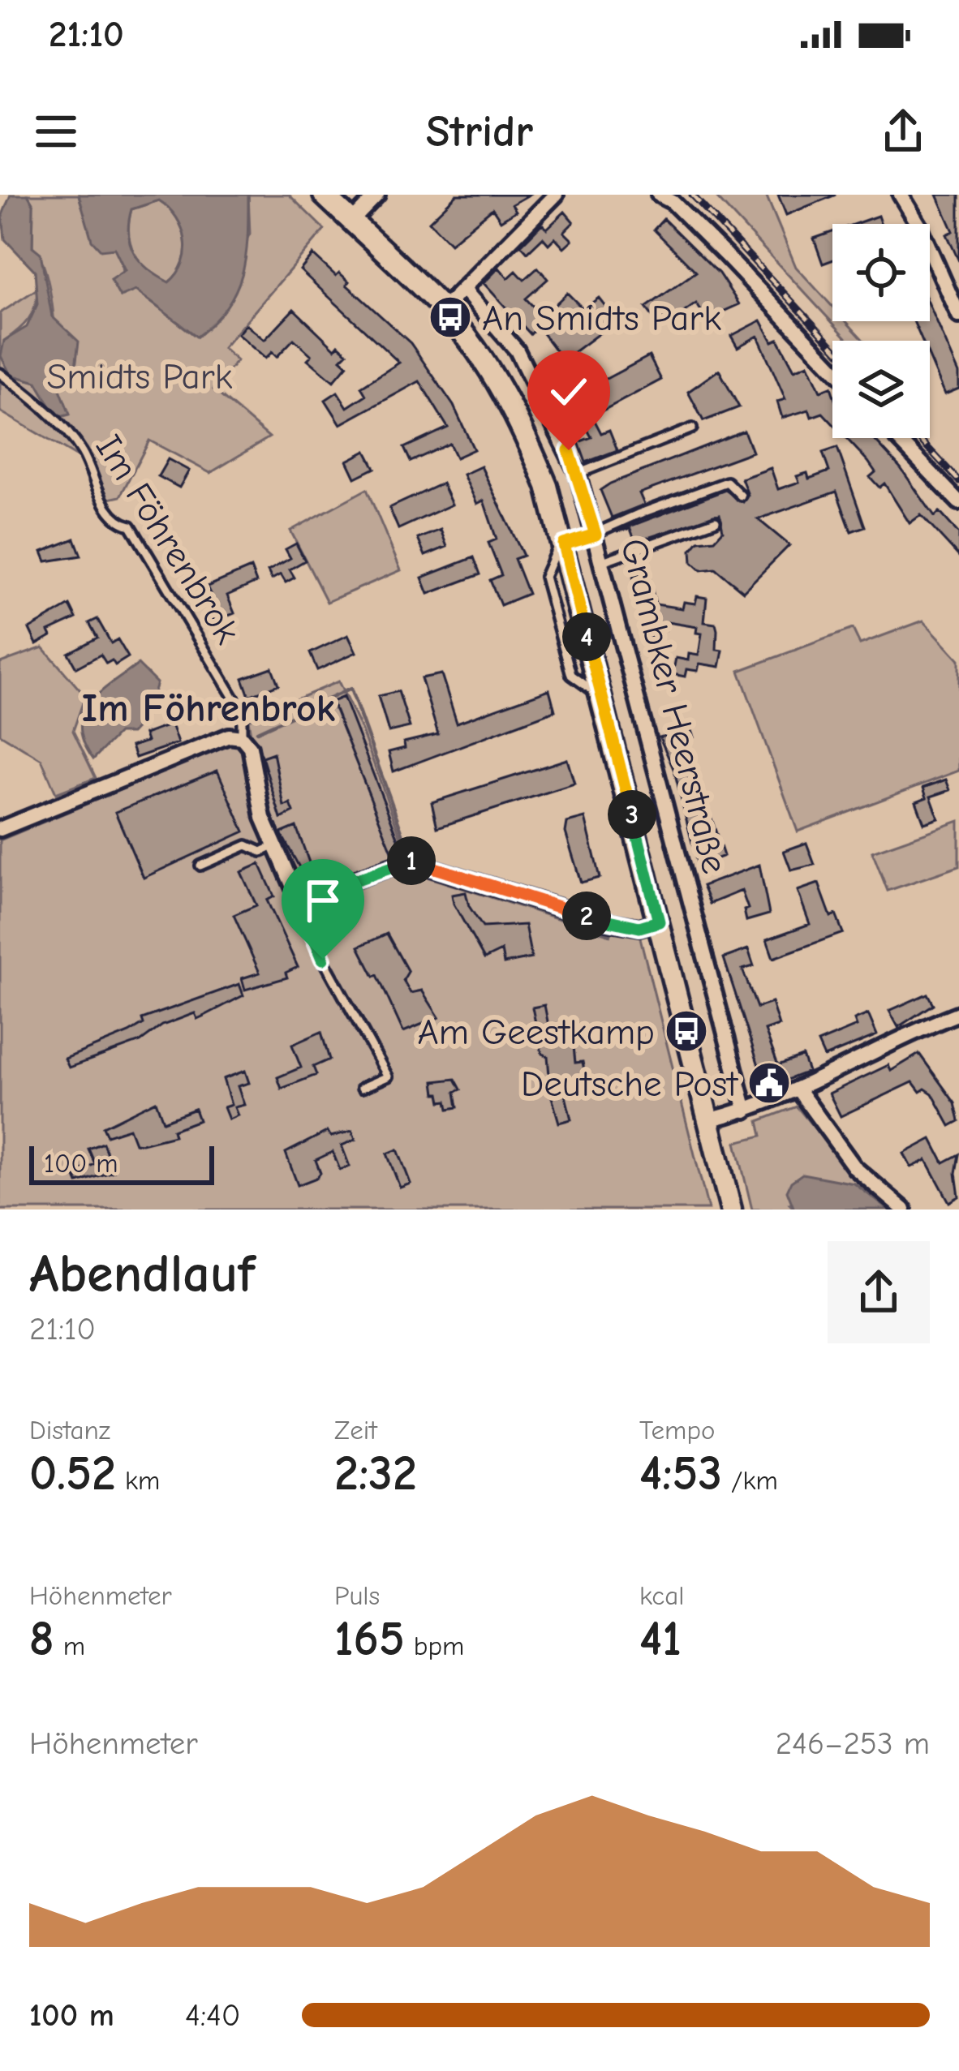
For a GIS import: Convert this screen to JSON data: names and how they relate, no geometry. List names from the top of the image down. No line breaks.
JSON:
{"streets":{"main road":["Grambker Heerstraße"],"street":["Im Föhrenbrok"]},"districts":["Im Föhrenbrok"],"parks":["Smidts Park"],"places":{"bus stop":["An Smidts Park","Am Geestkamp"],"public building":["Deutsche Post"]},"scale_bar":"100 m","page":{"status":"21:10","header":"Stridr","pins":["4","3","1","2"],"scale":"100 m","heading":["Abendlauf","21:10"],"stats":[["Distanz","0.52 km"],["Zeit","2:32"],["Tempo","4:53 /km"],["Höhenmeter","8 m"],["Puls","165 bpm"],["kcal","41"]],"chart":["Höhenmeter","246–253 m"],"list":[{"name":"100 m","note":"4:40"}]}}
